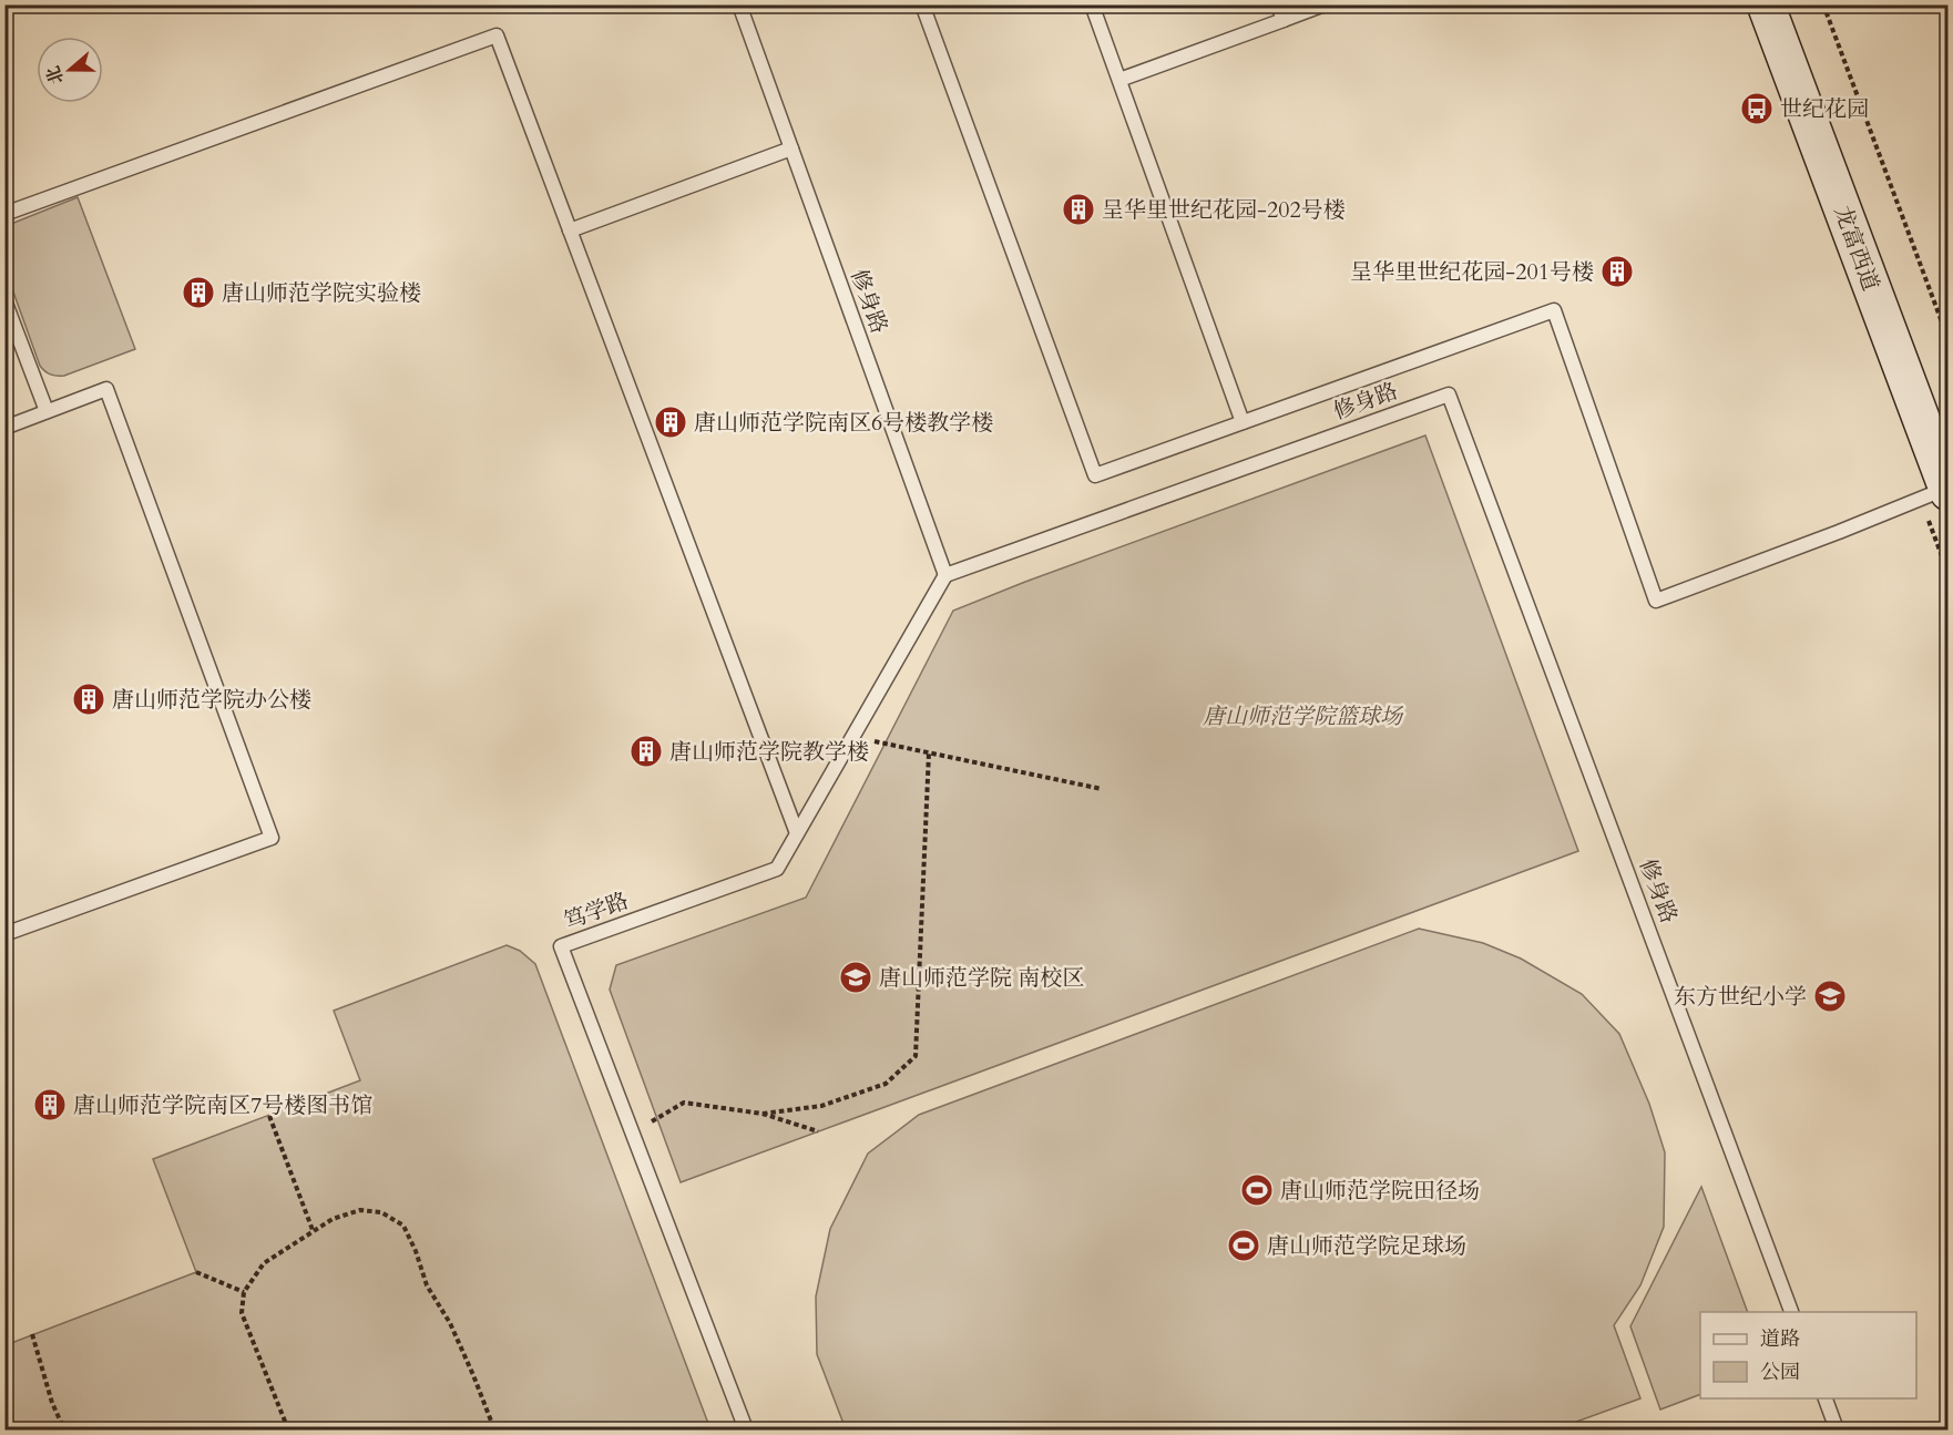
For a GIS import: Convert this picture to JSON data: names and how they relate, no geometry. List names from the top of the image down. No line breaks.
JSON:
{"streets":{"main road":["龙富西道"],"lane":["修身路","笃学路"]},"crossings":[["修身路","笃学路"]],"parks":["唐山师范学院篮球场"],"places":{"bus stop":["世纪花园"],"building":["呈华里世纪花园-202号楼","呈华里世纪花园-201号楼","唐山师范学院实验楼","唐山师范学院南区6号楼教学楼","唐山师范学院办公楼","唐山师范学院教学楼","唐山师范学院南区7号楼图书馆"],"school or university":["唐山师范学院 南校区","东方世纪小学"],"sports":["唐山师范学院田径场","唐山师范学院足球场"]},"legend":["道路","公园"],"north":"left"}
